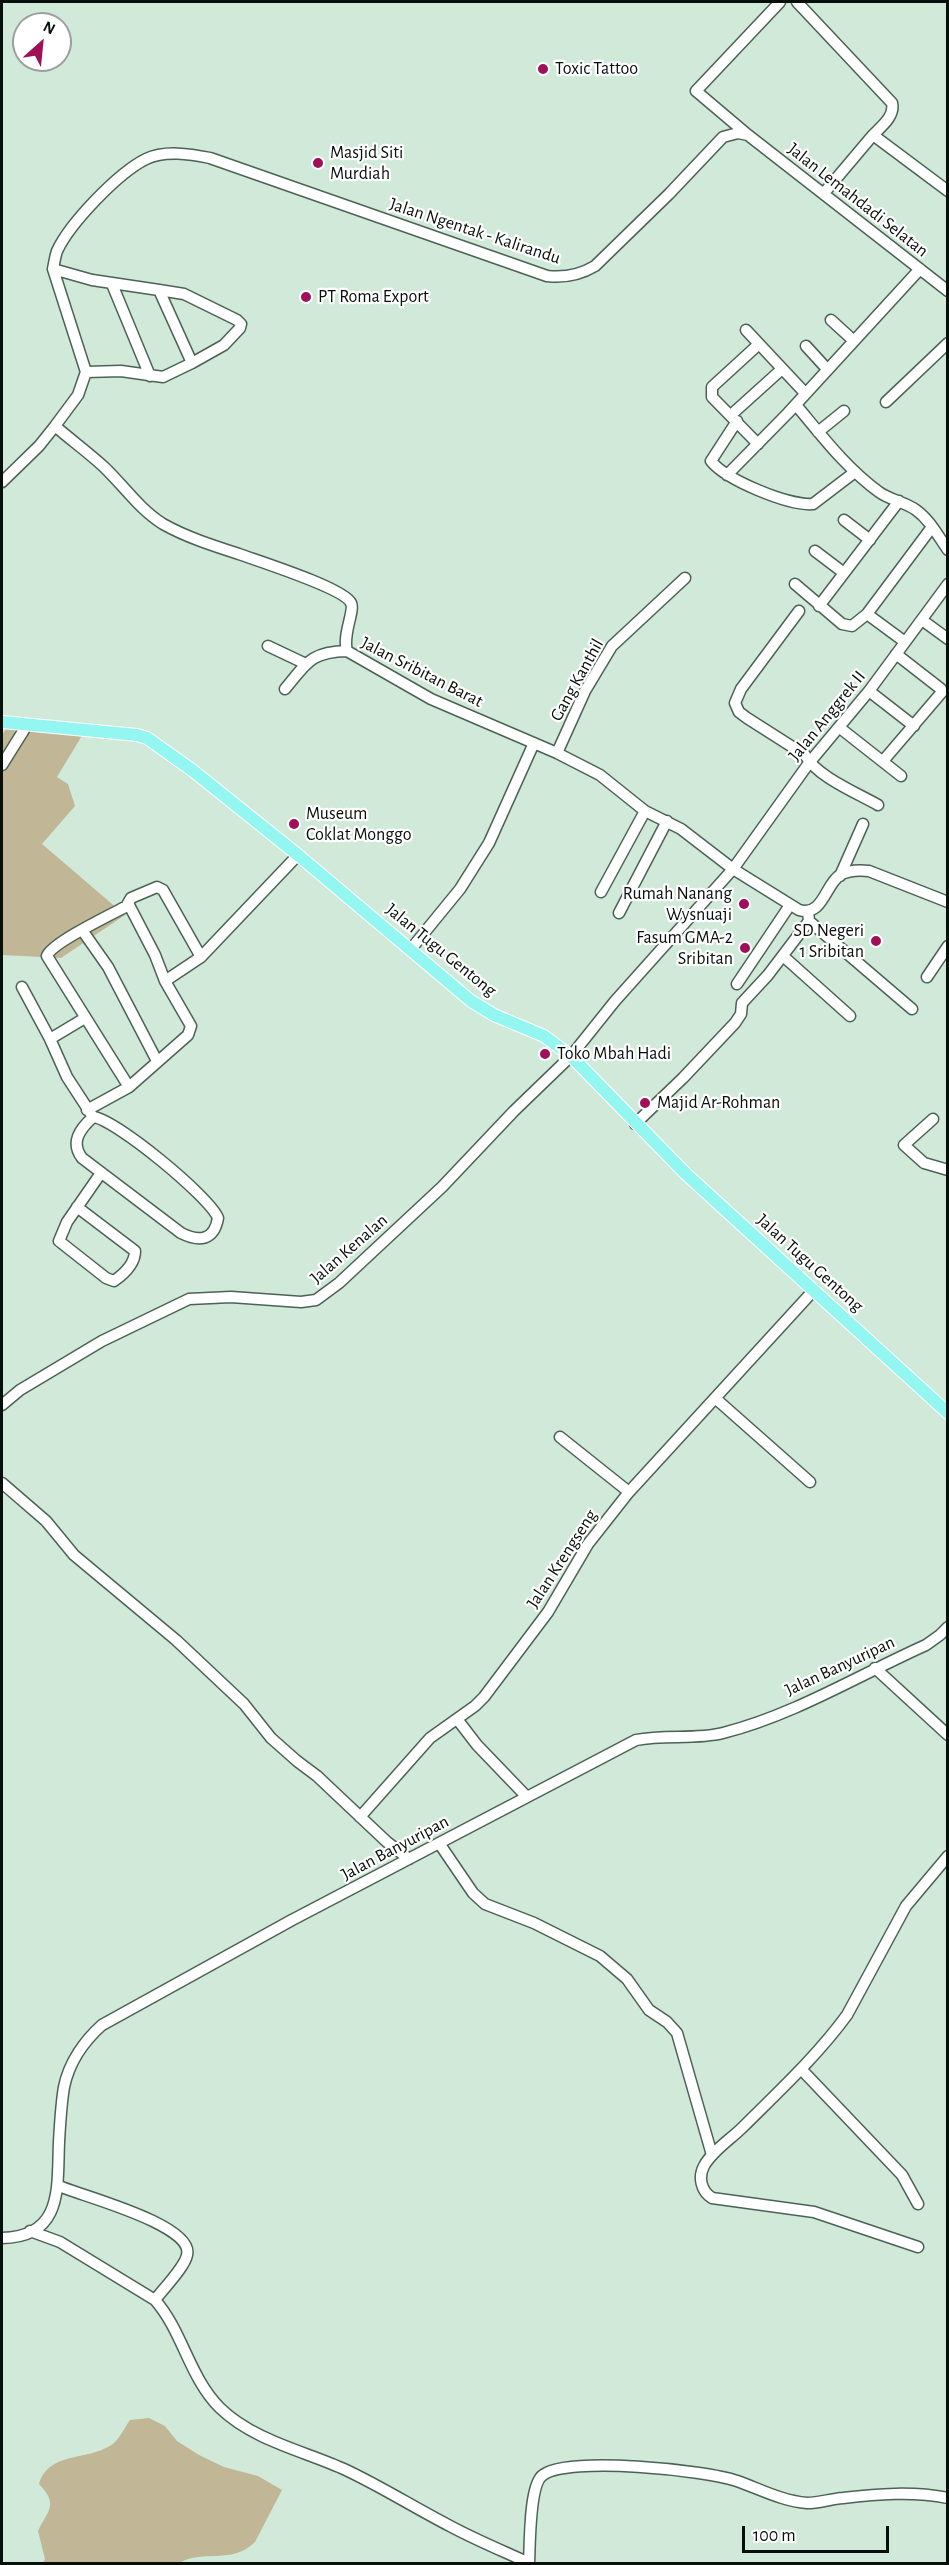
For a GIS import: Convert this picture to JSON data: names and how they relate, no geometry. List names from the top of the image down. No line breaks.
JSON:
{"streets":{"main road":["Jalan Tugu Gentong"],"street":["Jalan Lemahdadi Selatan","Jalan Ngentak - Kalirandu","Jalan Sribitan Barat","Gang Kanthil","Jalan Anggrek II","Jalan Kenalan","Jalan Krengseng","Jalan Banyuripan"]},"crossings":[["Jalan Lemahdadi Selatan","Jalan Ngentak - Kalirandu"],["Jalan Sribitan Barat","Gang Kanthil"],["Jalan Sribitan Barat","Jalan Anggrek II"],["Jalan Anggrek II","Jalan Tugu Gentong"],["Jalan Anggrek II","Jalan Kenalan"],["Jalan Tugu Gentong","Jalan Kenalan"],["Jalan Tugu Gentong","Jalan Krengseng"]],"places":["Toxic Tattoo","Masjid Siti Murdiah","PT Roma Export","Museum Coklat Monggo","Rumah Nanang Wysnuaji","SD Negeri 1 Sribitan","Fasum GMA-2 Sribitan","Toko Mbah Hadi","Majid Ar-Rohman"],"scale_bar":"100 m","north":"top right"}
